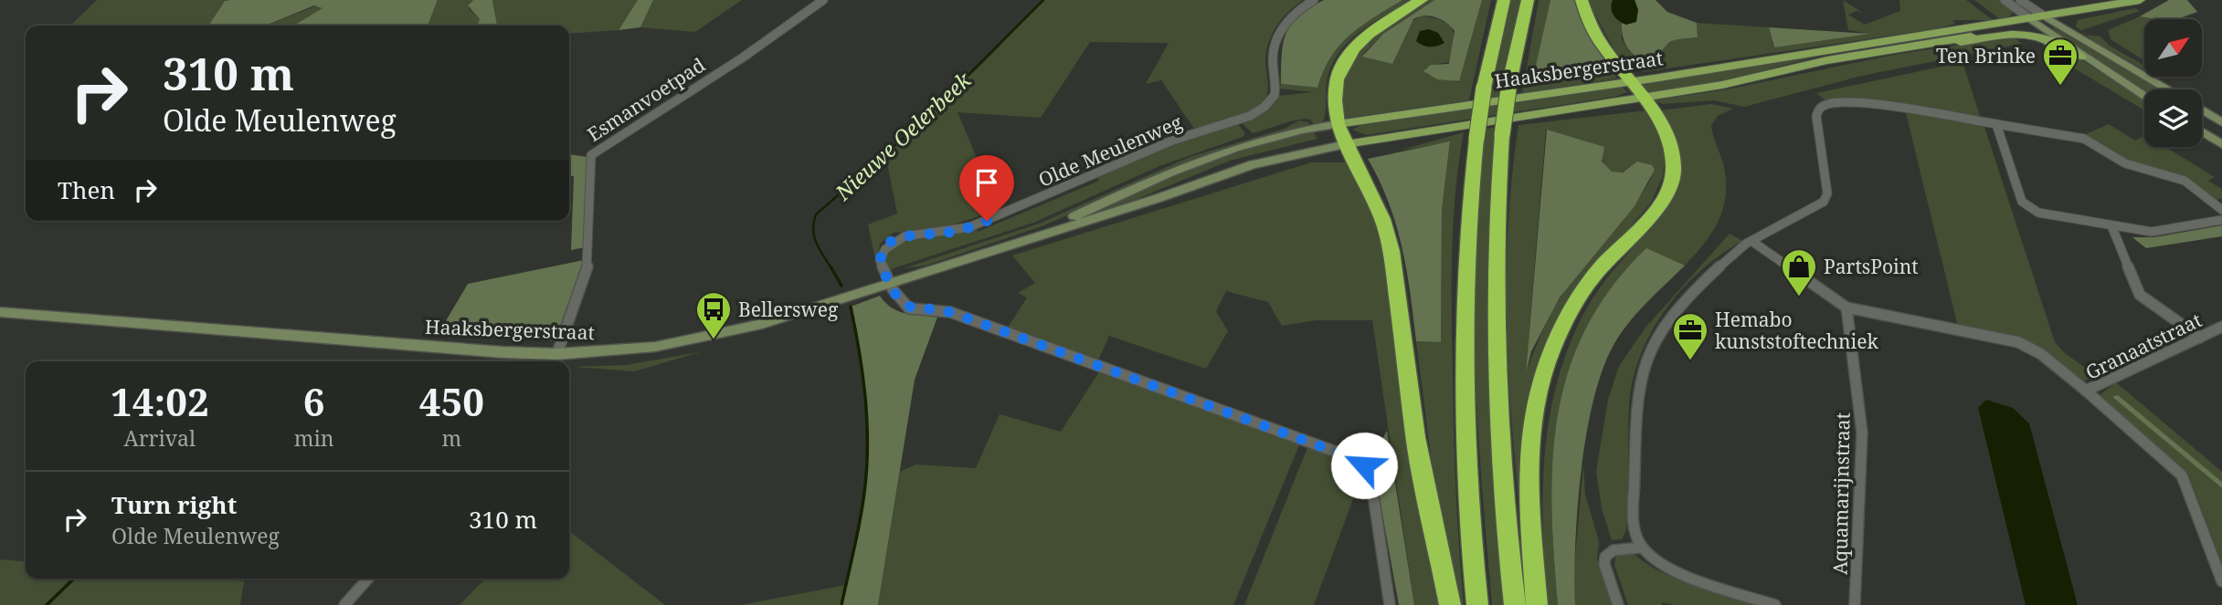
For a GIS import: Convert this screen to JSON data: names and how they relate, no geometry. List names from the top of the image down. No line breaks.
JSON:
{"streets":{"main road":["Haaksbergerstraat"],"street":["Esmanvoetpad","Olde Meulenweg","Granaatstraat","Aquamarijnstraat"]},"crossings":[["Haaksbergerstraat","Esmanvoetpad"],["Haaksbergerstraat","Olde Meulenweg"]],"water":["Nieuwe Oelerbeek"],"places":{"office":["Ten Brinke","Hemabo kunststoftechniek"],"shop":["PartsPoint"],"bus stop":["Bellersweg"]},"north":"top right","page":{"turn":["310 m","Olde Meulenweg"],"then":"Then","eta":["14:02","Arrival","6","min","450","m"],"list":[{"name":"Turn right","note":"Olde Meulenweg","value":"310 m"}]}}
